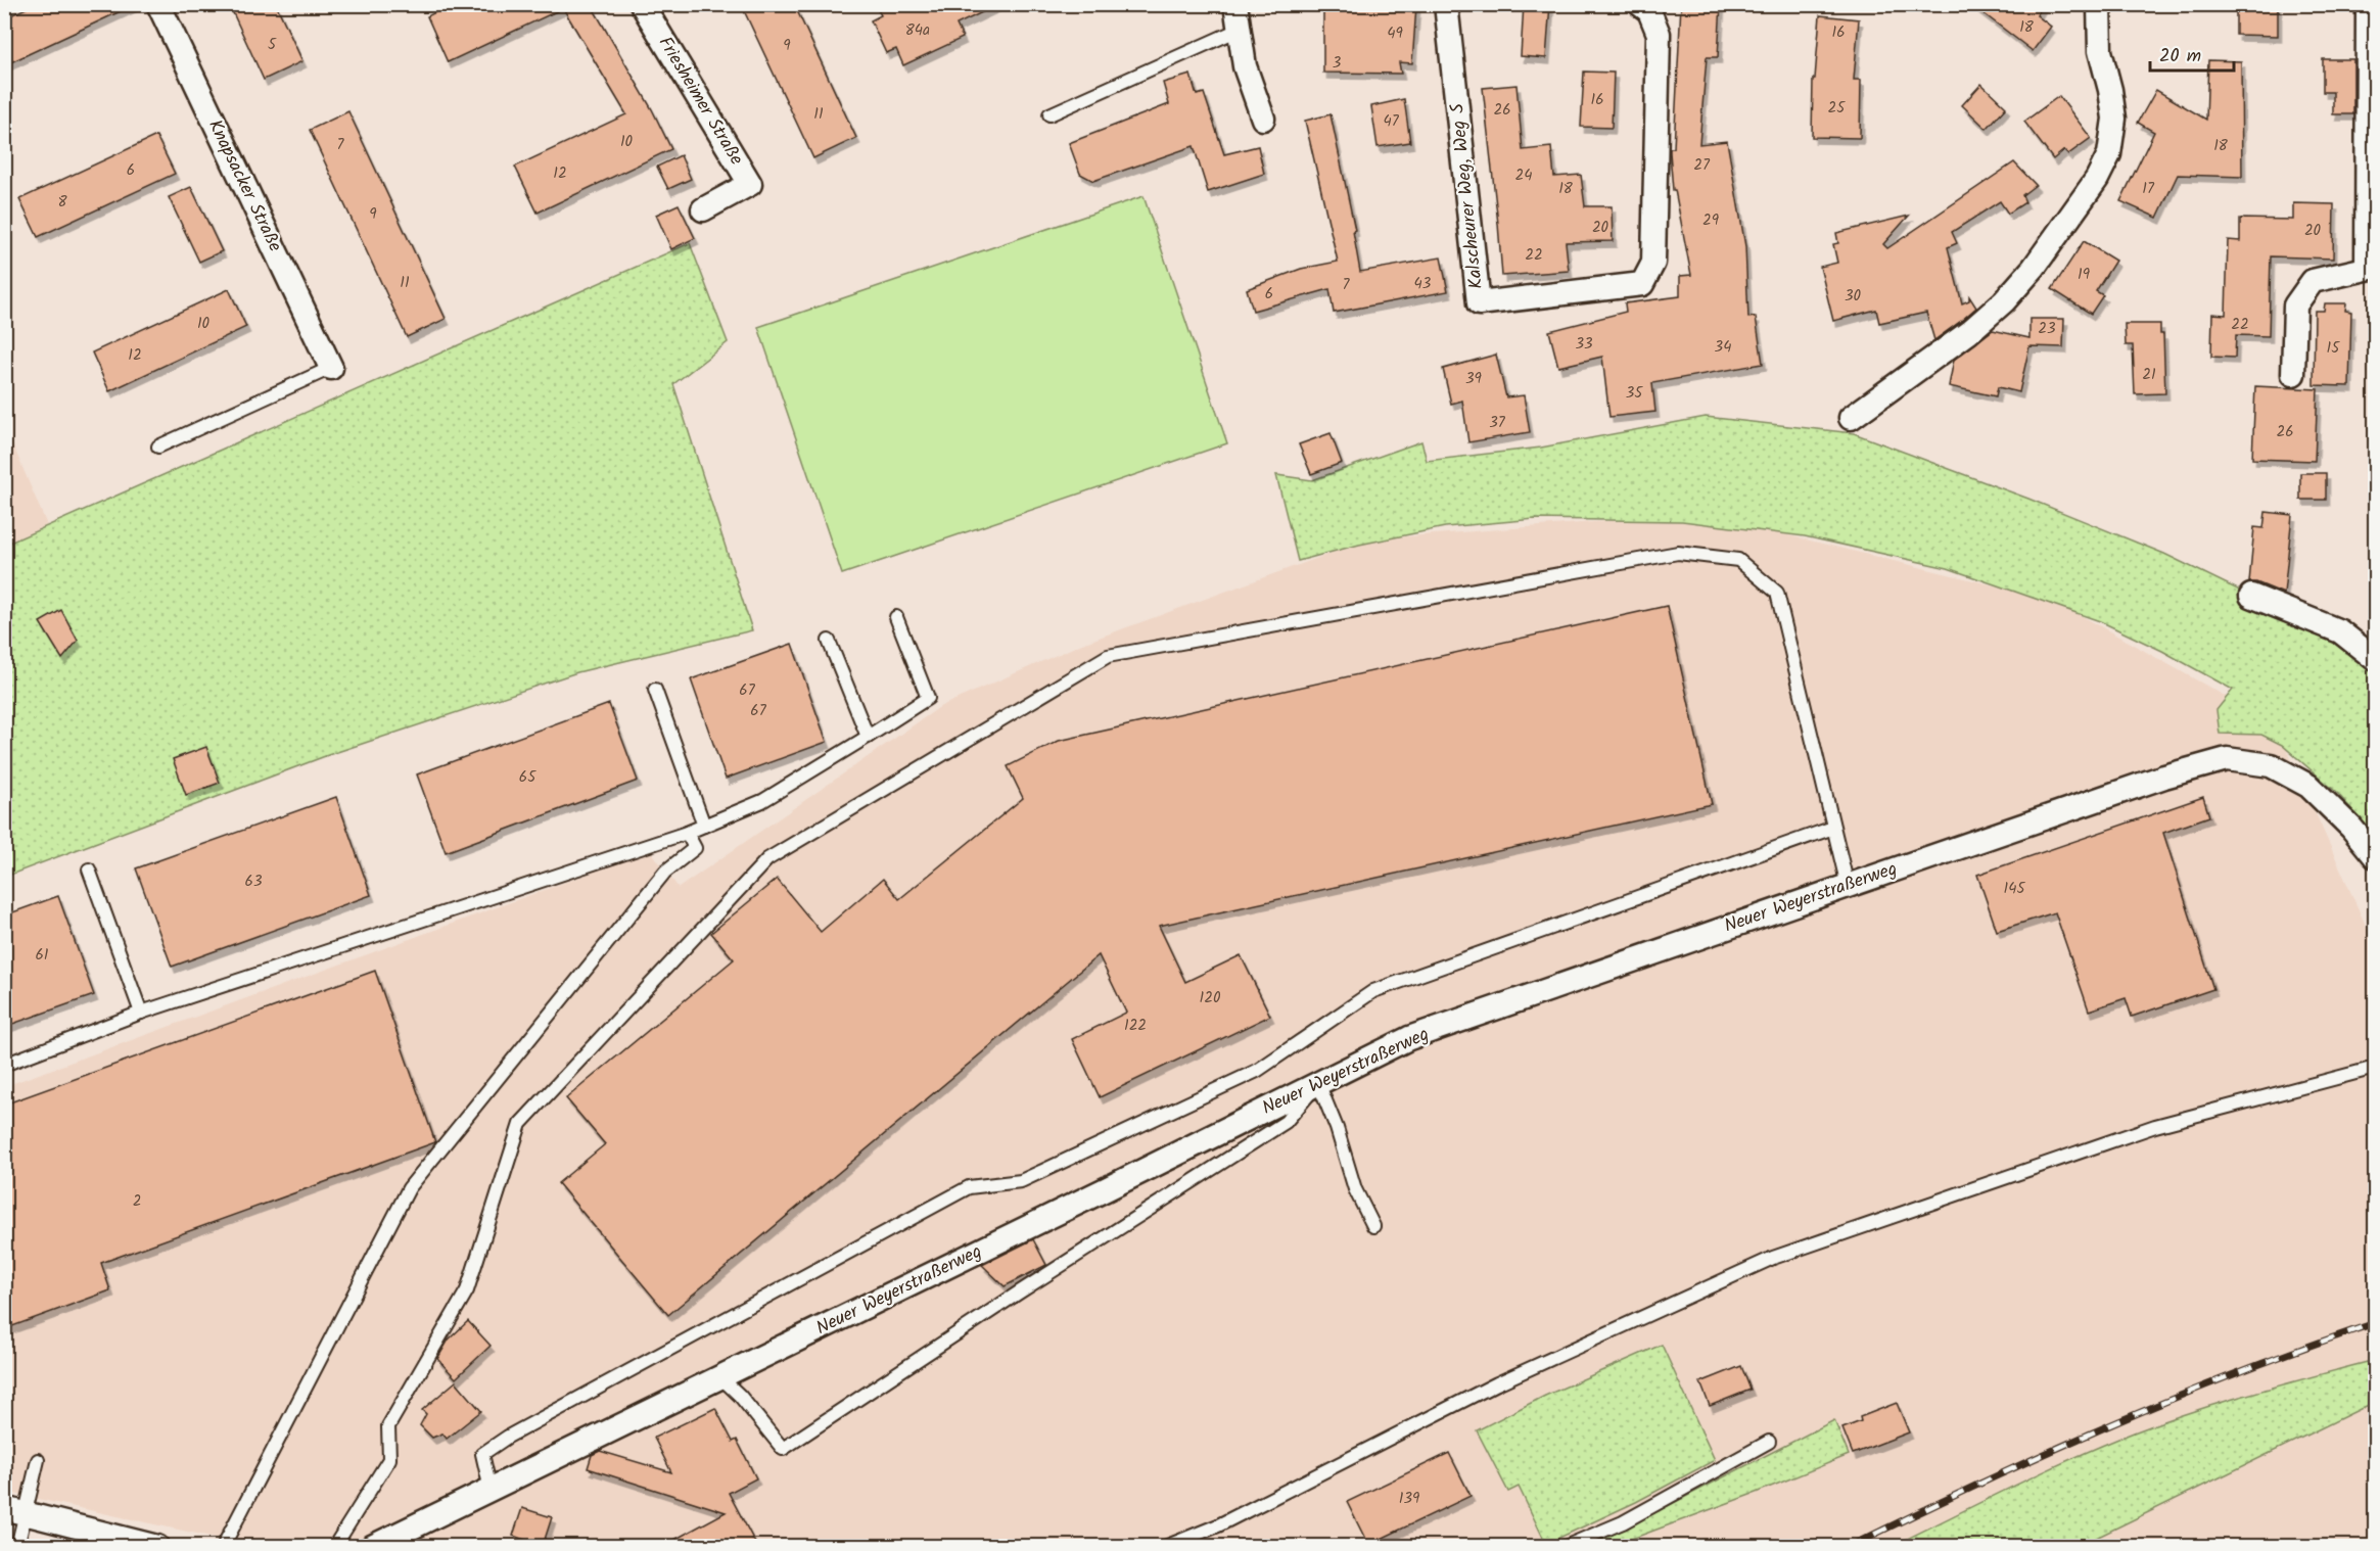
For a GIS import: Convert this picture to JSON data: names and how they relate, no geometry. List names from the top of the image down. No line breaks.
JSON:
{"streets":{"street":["Friesheimer Straße","Knapsacker Straße","Kalscheurer Weg, Weg S","Neuer Weyerstraßerweg"]},"house_numbers":["18","84a","16","49","5","9","3","16","25","26","11","47","10","7","18","27","6","12","24","18","17","8","9","29","20","20","22","19","11","43","7","6","30","10","22","23","33","34","15","12","21","39","35","37","26","67","67","65","63","145","61","120","122","2","139"],"scale_bar":"20 m"}
